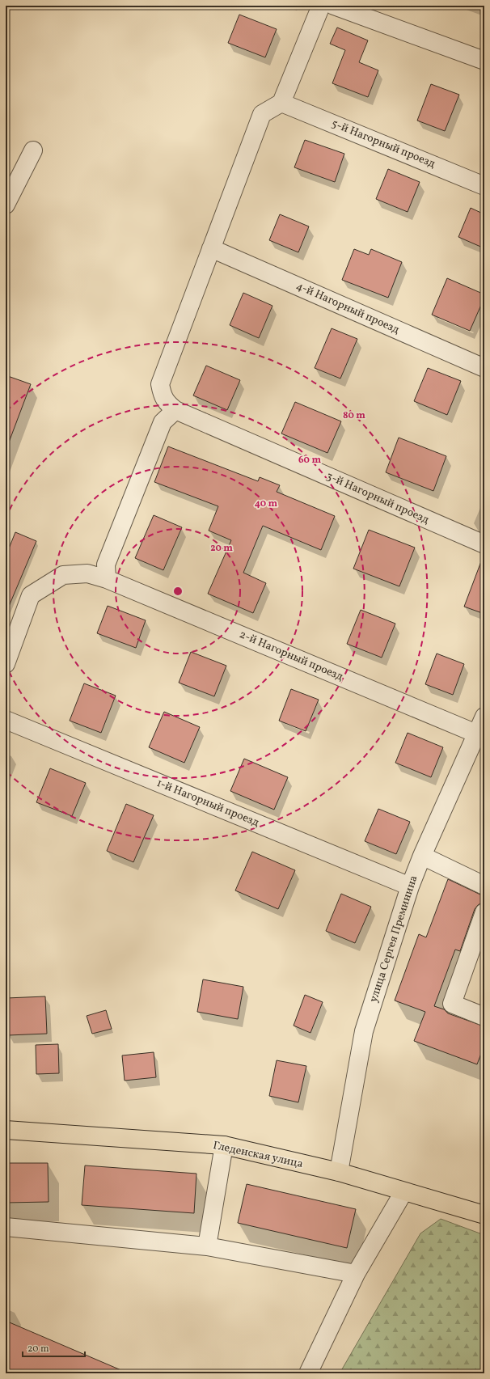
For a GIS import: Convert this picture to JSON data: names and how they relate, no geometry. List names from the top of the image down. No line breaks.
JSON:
{"streets":{"main road":["Гледенская улица"],"street":["5-й Нагорный проезд","4-й Нагорный проезд","3-й Нагорный проезд","2-й Нагорный проезд","1-й Нагорный проезд","улица Сергея Преминина"]},"crossings":[["4-й Нагорный проезд","3-й Нагорный проезд"],["2-й Нагорный проезд","улица Сергея Преминина"],["1-й Нагорный проезд","улица Сергея Преминина"],["улица Сергея Преминина","Гледенская улица"]],"scale_bar":"20 m","rings":["80 m","60 m","40 m","20 m"]}
